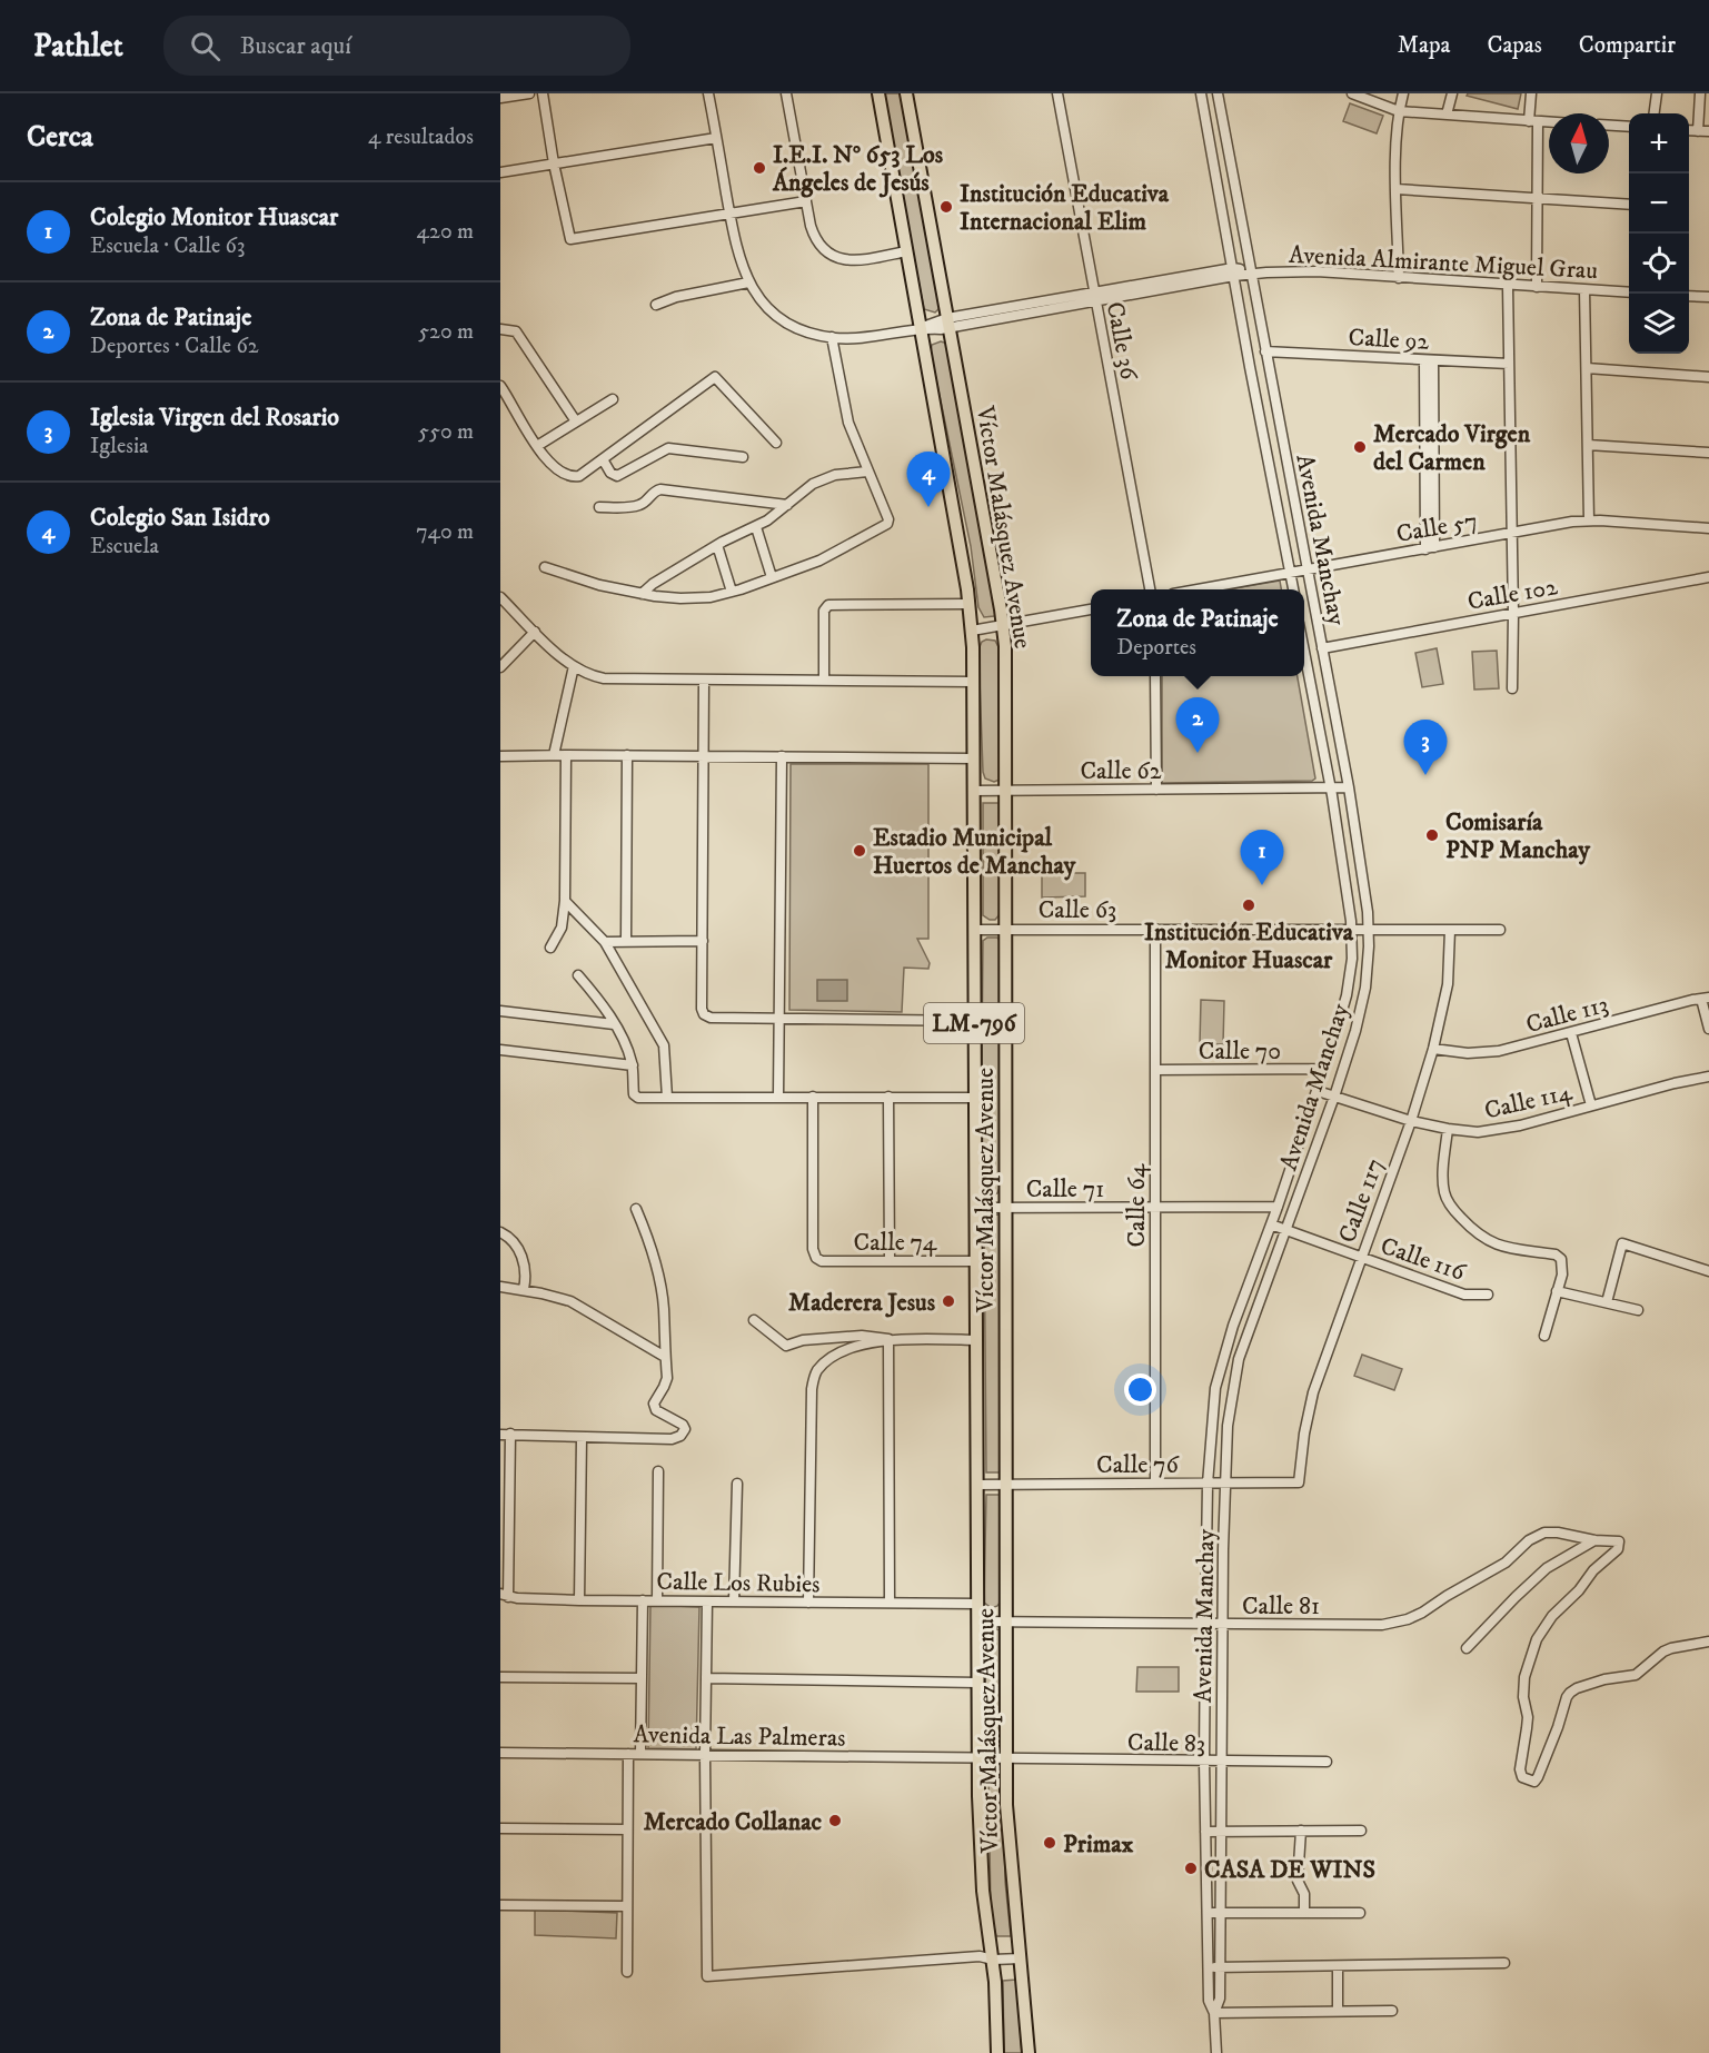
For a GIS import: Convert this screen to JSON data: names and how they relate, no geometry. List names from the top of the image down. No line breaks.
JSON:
{"streets":{"main road":["Víctor Malásquez Avenue","LM-796"],"street":["Avenida Almirante Miguel Grau","Calle 92","Calle 36","Calle 57","Avenida Manchay","Calle 102","Calle 62","Calle 63","Calle 113","Calle 70","Calle 114","Calle 71","Calle 117","Calle 64","Calle 74","Calle 116","Calle 76","Calle Los Rubies","Calle 81","Avenida Las Palmeras","Calle 83"]},"crossings":[["Avenida Almirante Miguel Grau","Calle 36"],["Avenida Almirante Miguel Grau","Víctor Malásquez Avenue"],["Avenida Almirante Miguel Grau","Avenida Manchay"],["Calle 92","Avenida Manchay"],["Calle 57","Avenida Manchay"],["Víctor Malásquez Avenue","Calle 62"],["Víctor Malásquez Avenue","Calle 63"],["Víctor Malásquez Avenue","Calle 71"],["Víctor Malásquez Avenue","Calle 74"],["Víctor Malásquez Avenue","Calle 76"],["Víctor Malásquez Avenue","Calle Los Rubies"],["Víctor Malásquez Avenue","Calle 81"],["Víctor Malásquez Avenue","Avenida Las Palmeras"],["Víctor Malásquez Avenue","Calle 83"],["Avenida Manchay","Calle 102"],["Avenida Manchay","Calle 62"],["Avenida Manchay","Calle 63"],["Avenida Manchay","Calle 70"],["Avenida Manchay","Calle 114"],["Avenida Manchay","Calle 71"],["Avenida Manchay","Calle 116"],["Avenida Manchay","Calle 76"],["Avenida Manchay","Calle 81"],["Avenida Manchay","Calle 83"],["Calle 63","Calle 117"],["Calle 63","Calle 64"],["Calle 113","Calle 117"],["Calle 70","Calle 64"],["Calle 114","Calle 117"],["Calle 71","Calle 64"],["Calle 117","Calle 116"],["Calle 117","Calle 76"],["Calle 64","Calle 76"],["Avenida Las Palmeras","Calle 83"]],"places":["I.E.I. N° 653 Los Ángeles de Jesús","Institución Educativa Internacional Elim","Mercado Virgen del Carmen","Comisaría PNP Manchay","Estadio Municipal Huertos de Manchay","Institución Educativa Monitor Huascar","Maderera Jesus","Mercado Collanac","Primax","CASA DE WINS"],"north":"top","page":{"header":"Pathlet","search":"Buscar aquí","nav":["Mapa","Capas","Compartir"],"heading":["Cerca","4 resultados"],"map_buttons":["+","−"],"list":[{"mark":"1","name":"Colegio Monitor Huascar","note":"Escuela · Calle 63","value":"420 m"},{"mark":"2","name":"Zona de Patinaje","note":"Deportes · Calle 62","value":"520 m"},{"mark":"3","name":"Iglesia Virgen del Rosario","note":"Iglesia","value":"550 m"},{"mark":"4","name":"Colegio San Isidro","note":"Escuela","value":"740 m"}],"pins":["4","2","3","1"],"popup":["Zona de Patinaje","Deportes"]}}
